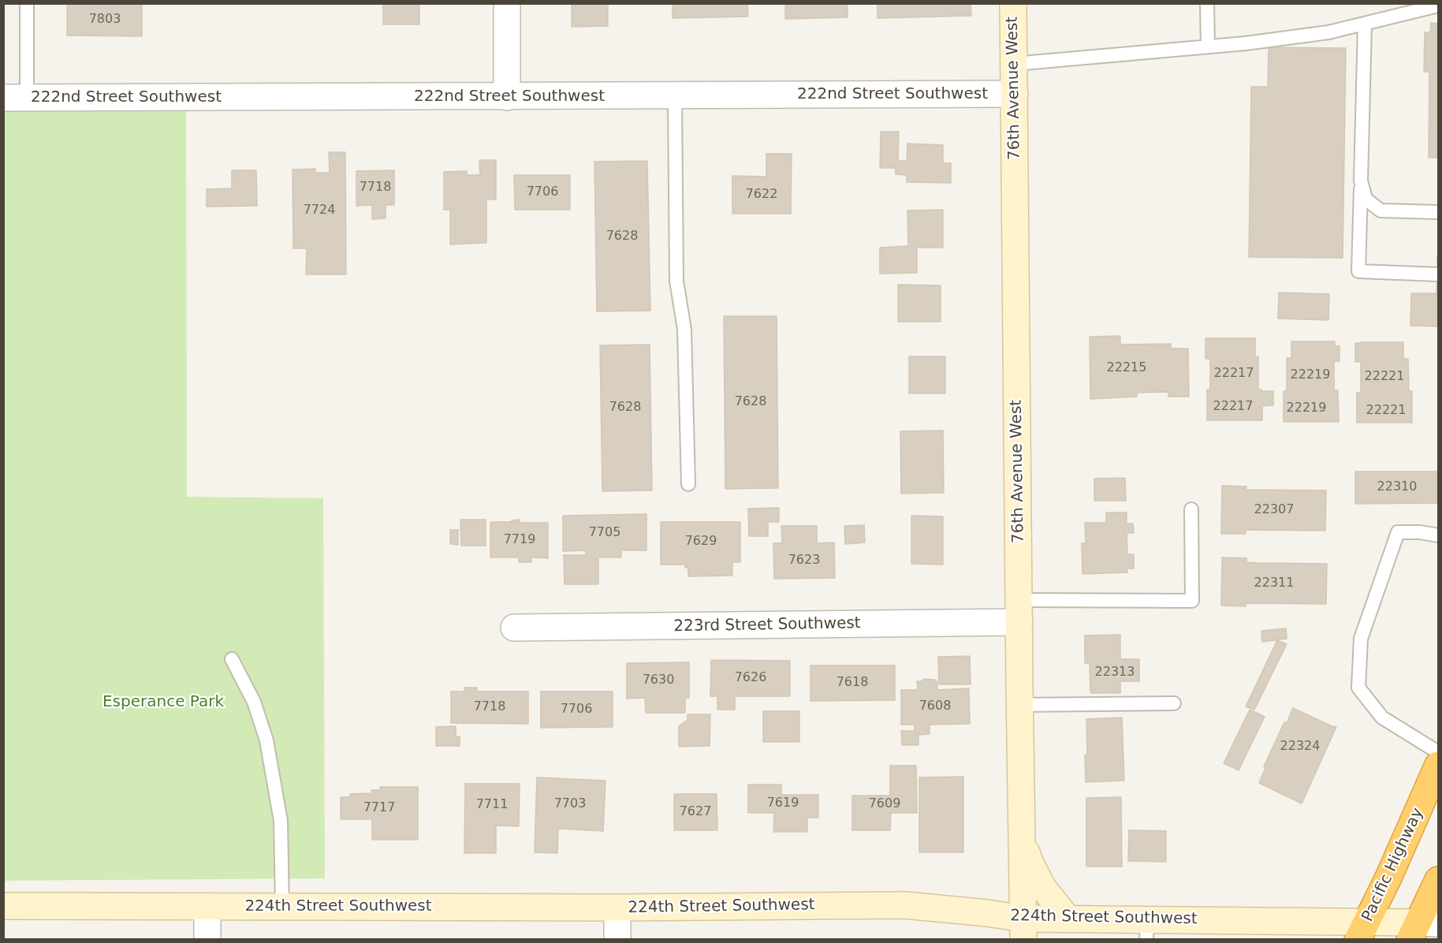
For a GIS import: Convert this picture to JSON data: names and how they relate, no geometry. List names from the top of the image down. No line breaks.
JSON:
{"streets":{"highway":["Pacific Highway"],"street":["76th Avenue West","222nd Street Southwest","223rd Street Southwest","224th Street Southwest"]},"crossings":[["76th Avenue West","222nd Street Southwest"],["76th Avenue West","223rd Street Southwest"],["76th Avenue West","224th Street Southwest"],["Pacific Highway","224th Street Southwest"]],"parks":["Esperance Park"],"house_numbers":["7803","7718","7706","7622","7724","7628","22215","22217","22219","22221","7628","22217","7628","22219","22221","22310","22307","7705","7719","7629","7623","22311","22313","7626","7630","7618","7608","7718","7706","22324","7619","7703","7609","7711","7717","7627"]}
